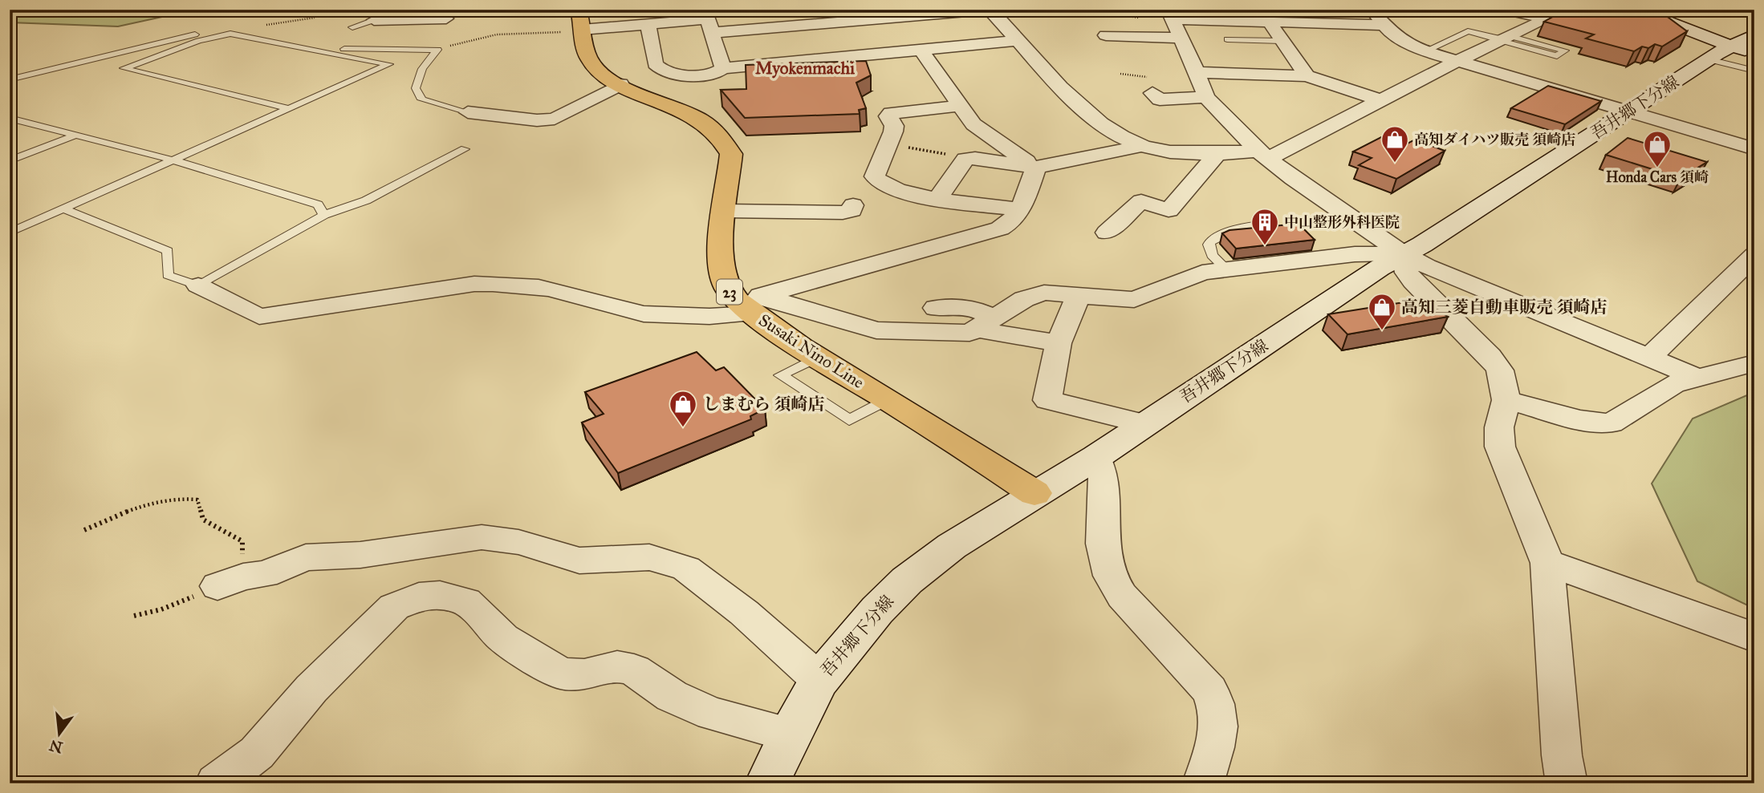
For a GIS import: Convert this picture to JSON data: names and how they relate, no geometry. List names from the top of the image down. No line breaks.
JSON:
{"streets":{"main road":["吾井郷下分線","23","Susaki Nino Line"]},"crossings":[["吾井郷下分線","Susaki Nino Line"]],"districts":["Myokenmachi"],"places":{"shop":["高知ダイハツ販売 須崎店","Honda Cars 須崎","高知三菱自動車販売 須崎店","しまむら 須崎店"],"building":["中山整形外科医院"]},"north":"bottom"}
